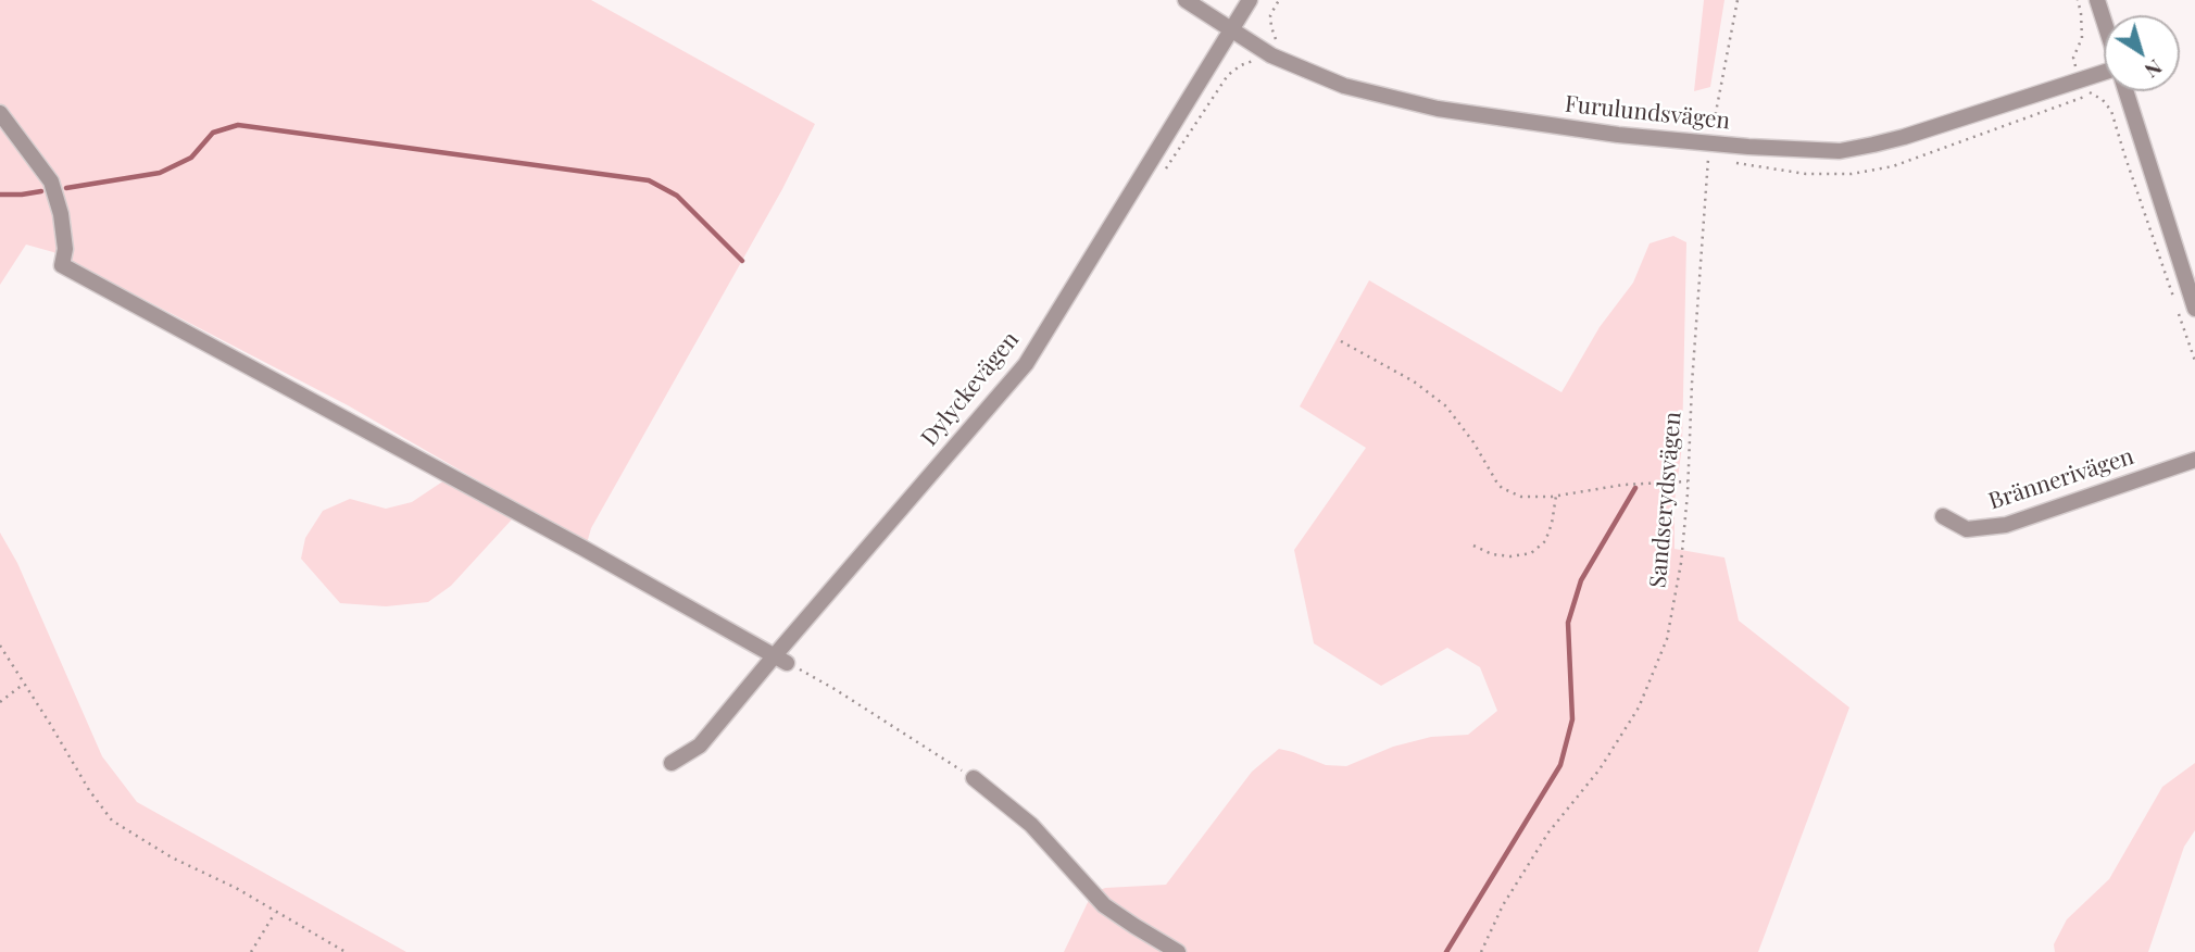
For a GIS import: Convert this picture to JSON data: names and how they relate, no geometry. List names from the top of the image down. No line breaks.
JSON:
{"streets":{"street":["Furulundsvägen","Dylyckevägen","Brännerivägen"],"path":["Sandserydsvägen"]},"crossings":[["Furulundsvägen","Dylyckevägen"],["Furulundsvägen","Sandserydsvägen"]],"north":"bottom right"}
